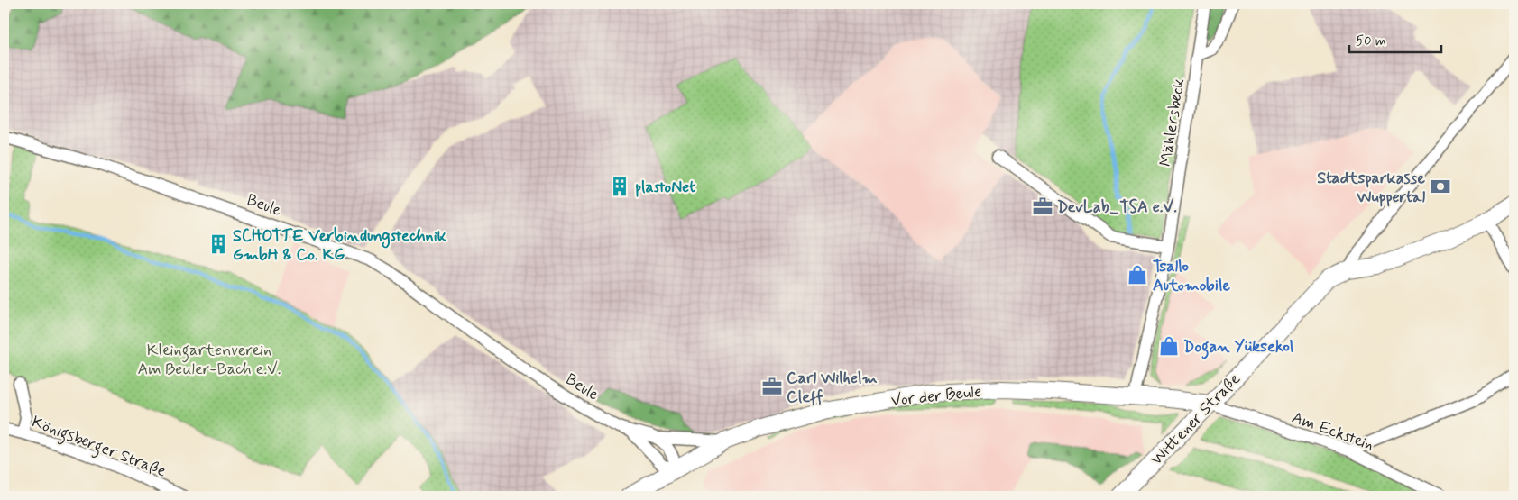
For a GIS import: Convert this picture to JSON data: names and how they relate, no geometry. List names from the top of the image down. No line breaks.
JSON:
{"streets":{"main road":["Vor der Beule","Wittener Straße"],"street":["Mählersbeck","Beule","Am Eckstein","Königsberger Straße"]},"crossings":[["Mählersbeck","Vor der Beule"],["Beule","Vor der Beule"],["Vor der Beule","Wittener Straße"],["Vor der Beule","Am Eckstein"],["Wittener Straße","Am Eckstein"]],"parks":["Kleingartenverein Am Beuler-Bach e.V."],"places":{"building":["plastoNet","SCHOTTE Verbindungstechnik GmbH & Co. KG"],"bank":["Stadtsparkasse Wuppertal"],"office":["DevLab_TSA e.V.","Carl Wilhelm Cleff"],"shop":["Tsallo Automobile","Dogan Yüksekol"]},"scale_bar":"50 m"}
